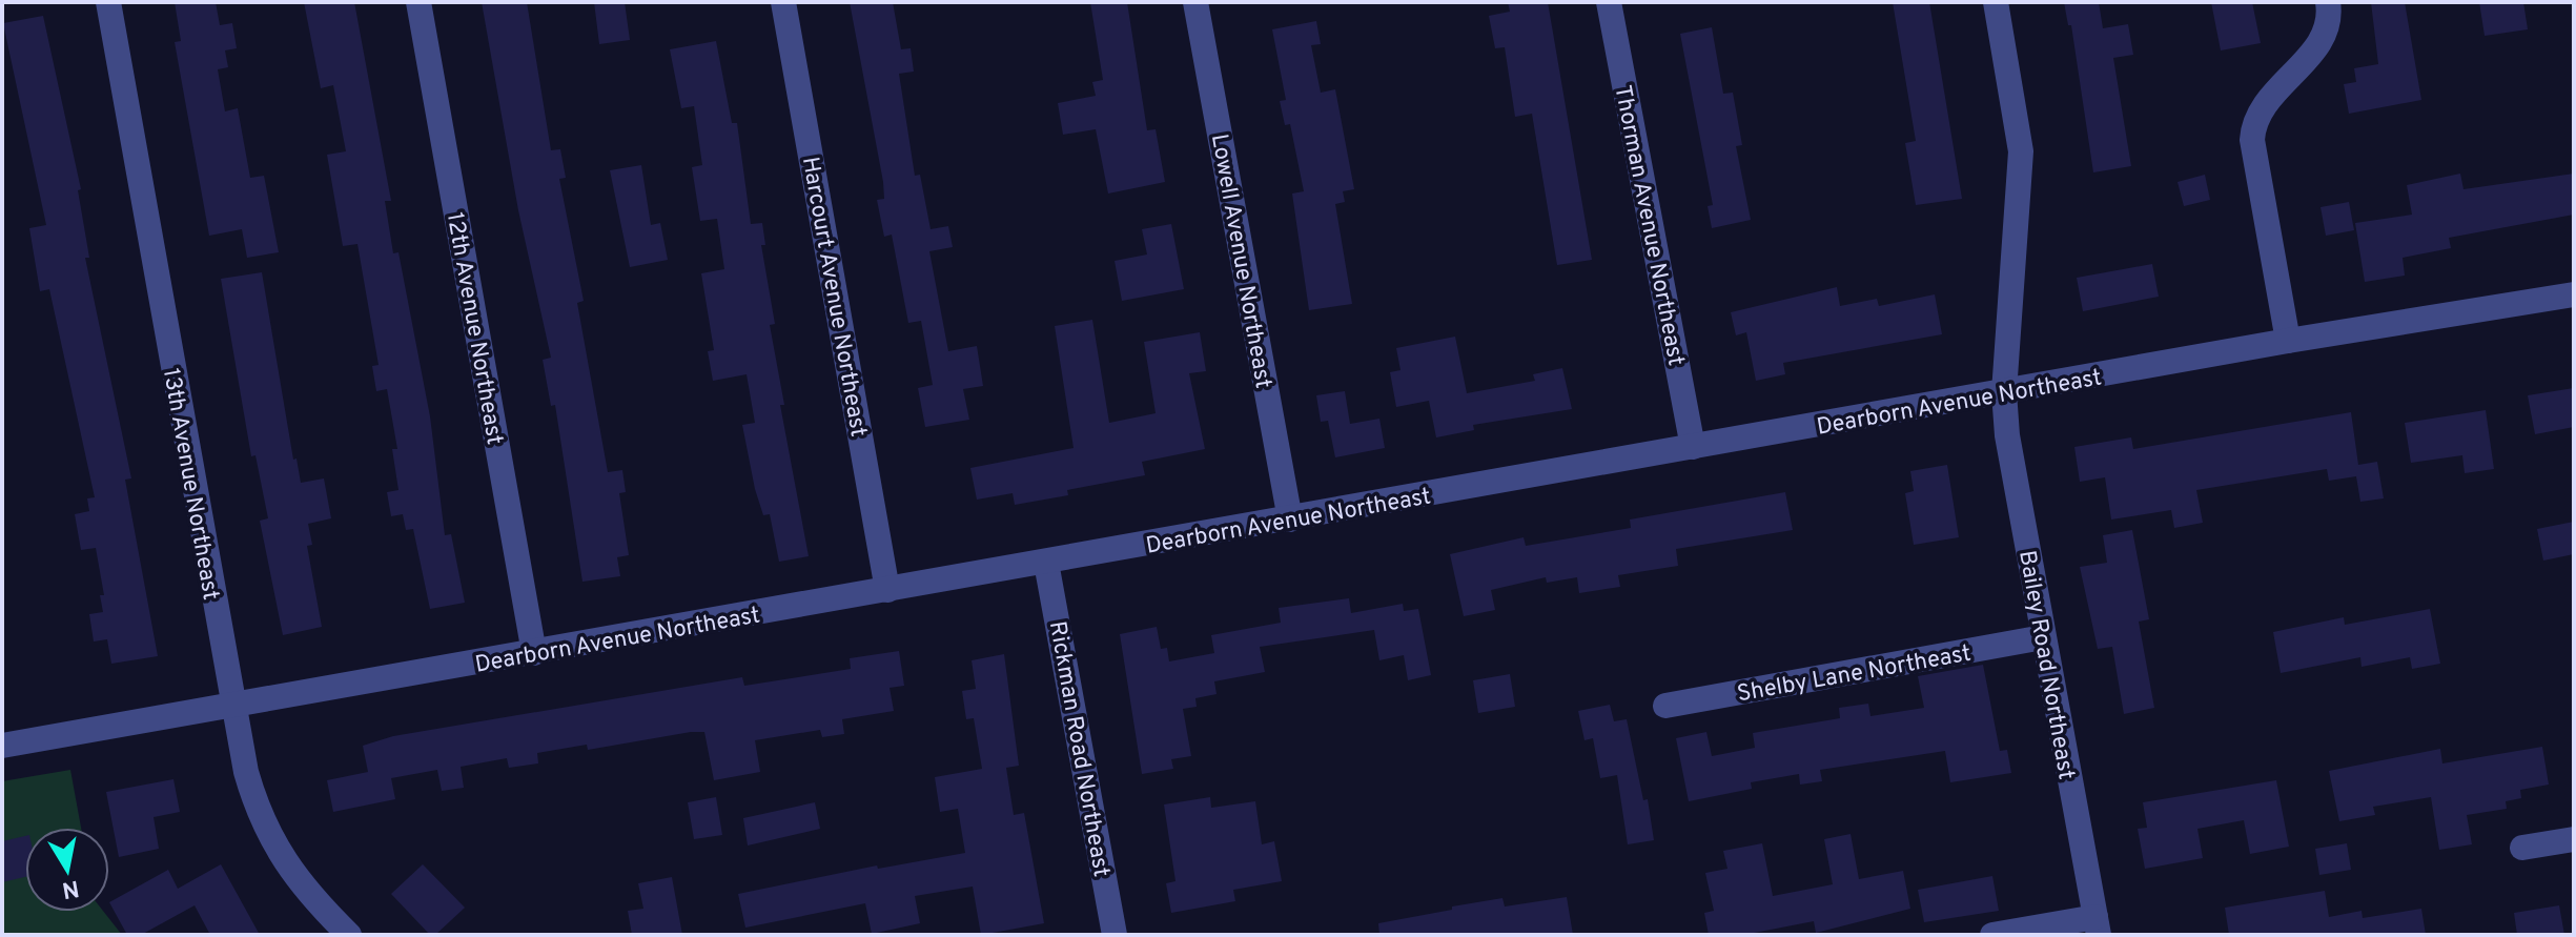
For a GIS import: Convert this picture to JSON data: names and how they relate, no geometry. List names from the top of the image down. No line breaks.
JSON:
{"streets":{"street":["Thorman Avenue Northeast","Lowell Avenue Northeast","Harcourt Avenue Northeast","12th Avenue Northeast","Dearborn Avenue Northeast","13th Avenue Northeast","Bailey Road Northeast","Shelby Lane Northeast","Rickman Road Northeast"]},"crossings":[["Thorman Avenue Northeast","Dearborn Avenue Northeast"],["Lowell Avenue Northeast","Dearborn Avenue Northeast"],["Harcourt Avenue Northeast","Dearborn Avenue Northeast"],["12th Avenue Northeast","Dearborn Avenue Northeast"],["Dearborn Avenue Northeast","13th Avenue Northeast"],["Dearborn Avenue Northeast","Bailey Road Northeast"],["Dearborn Avenue Northeast","Rickman Road Northeast"],["Bailey Road Northeast","Shelby Lane Northeast"]],"north":"bottom"}
